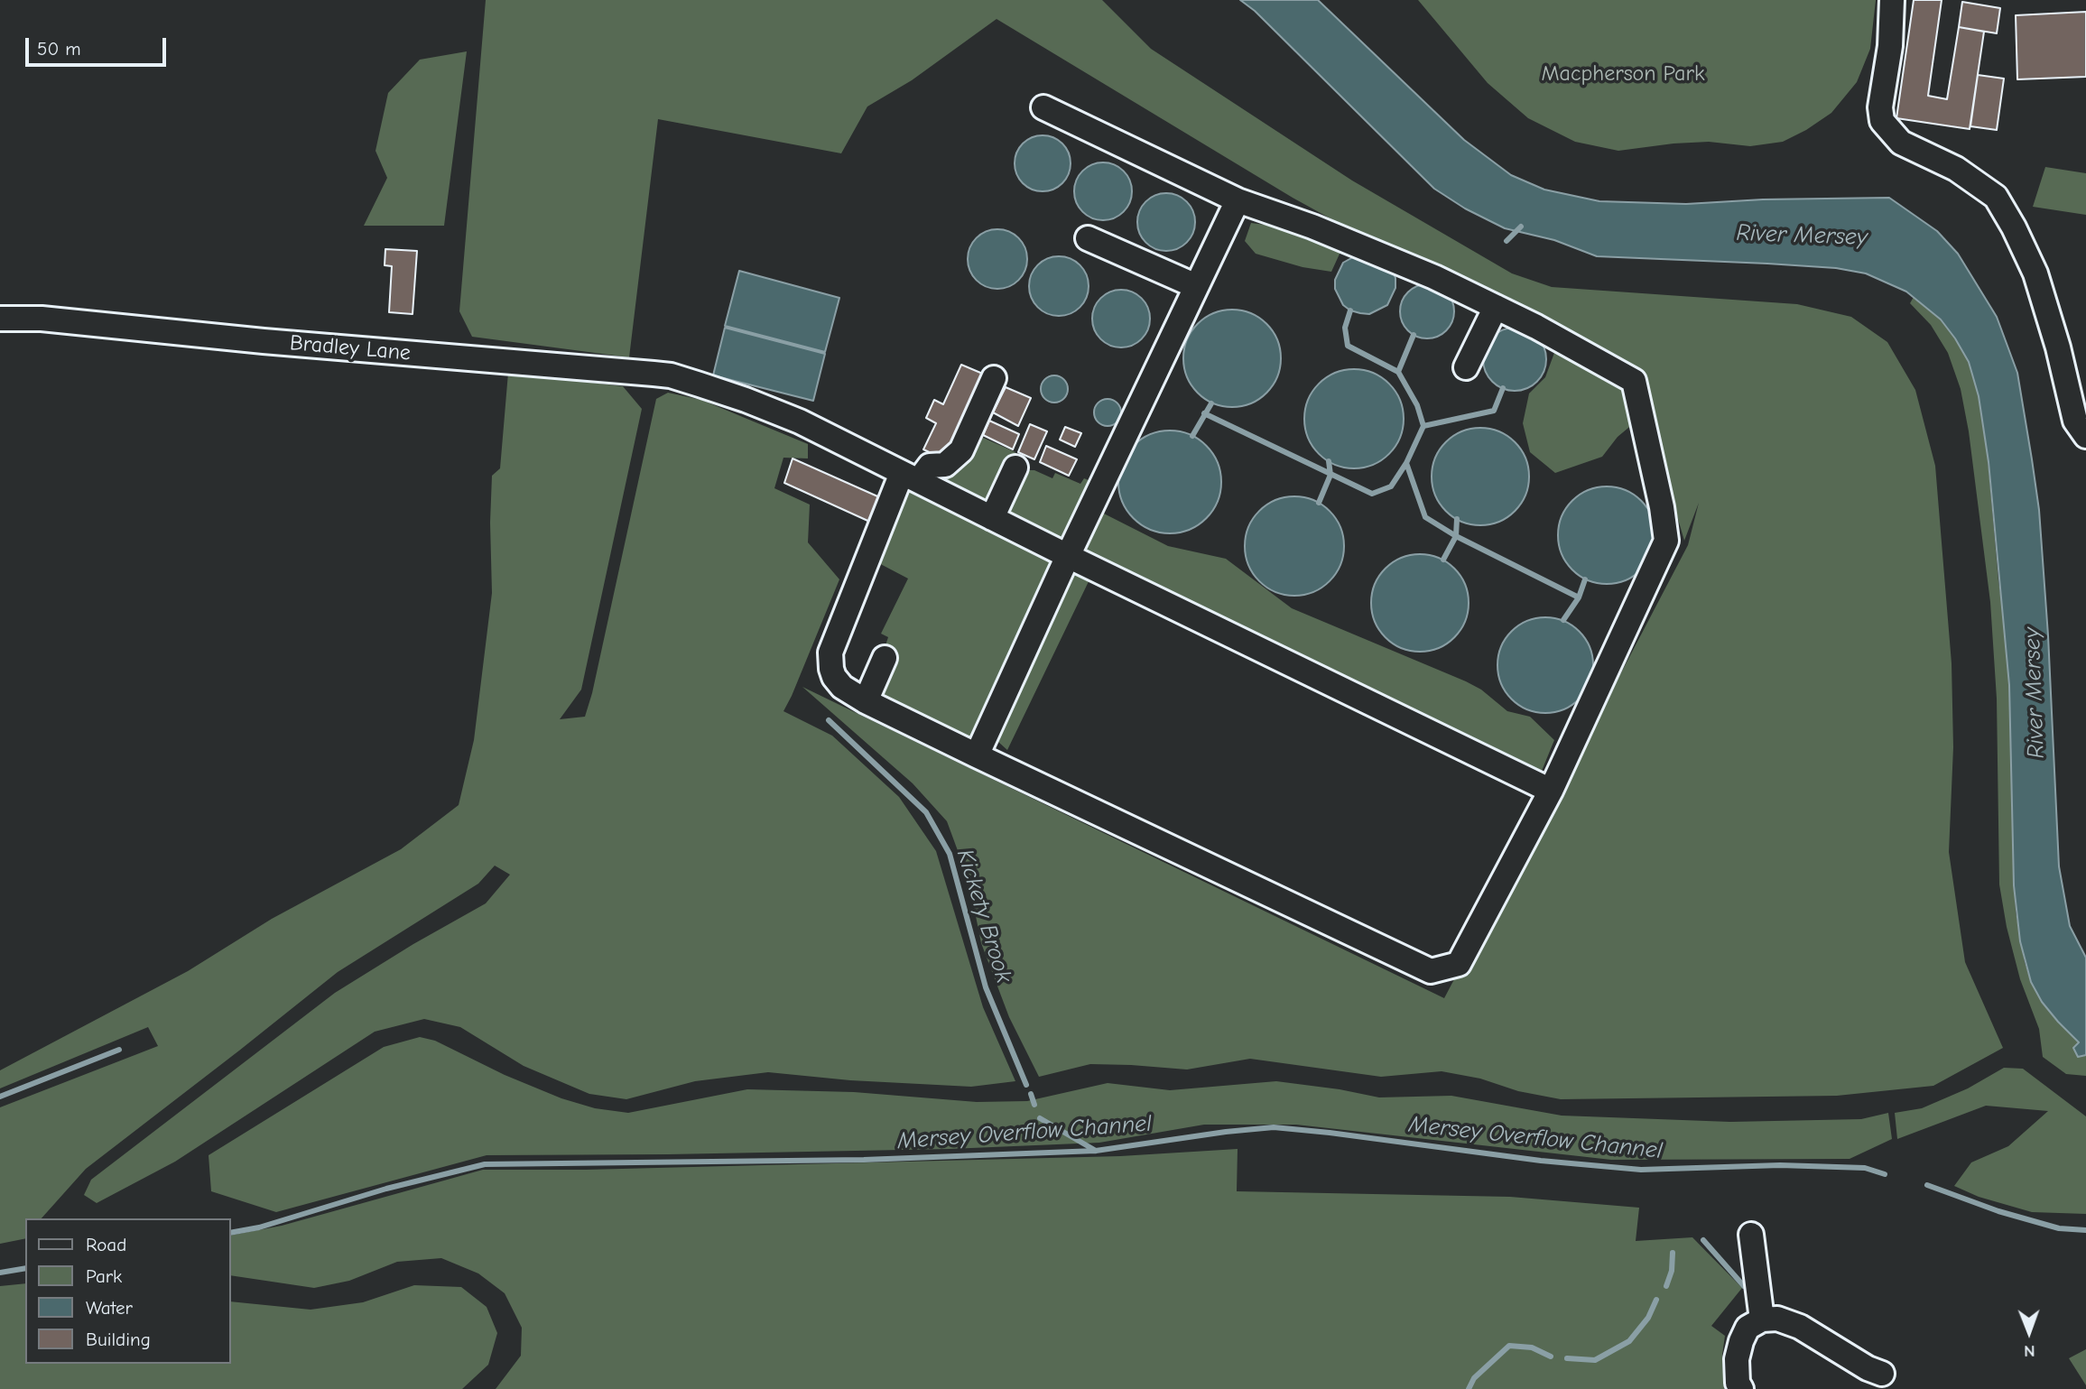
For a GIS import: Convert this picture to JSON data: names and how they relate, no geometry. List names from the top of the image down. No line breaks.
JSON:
{"streets":{"street":["Bradley Lane"]},"water":["River Mersey","Kickety Brook","Mersey Overflow Channel"],"parks":["Macpherson Park"],"legend":["Road","Park","Water","Building"],"scale_bar":"50 m","north":"bottom"}
